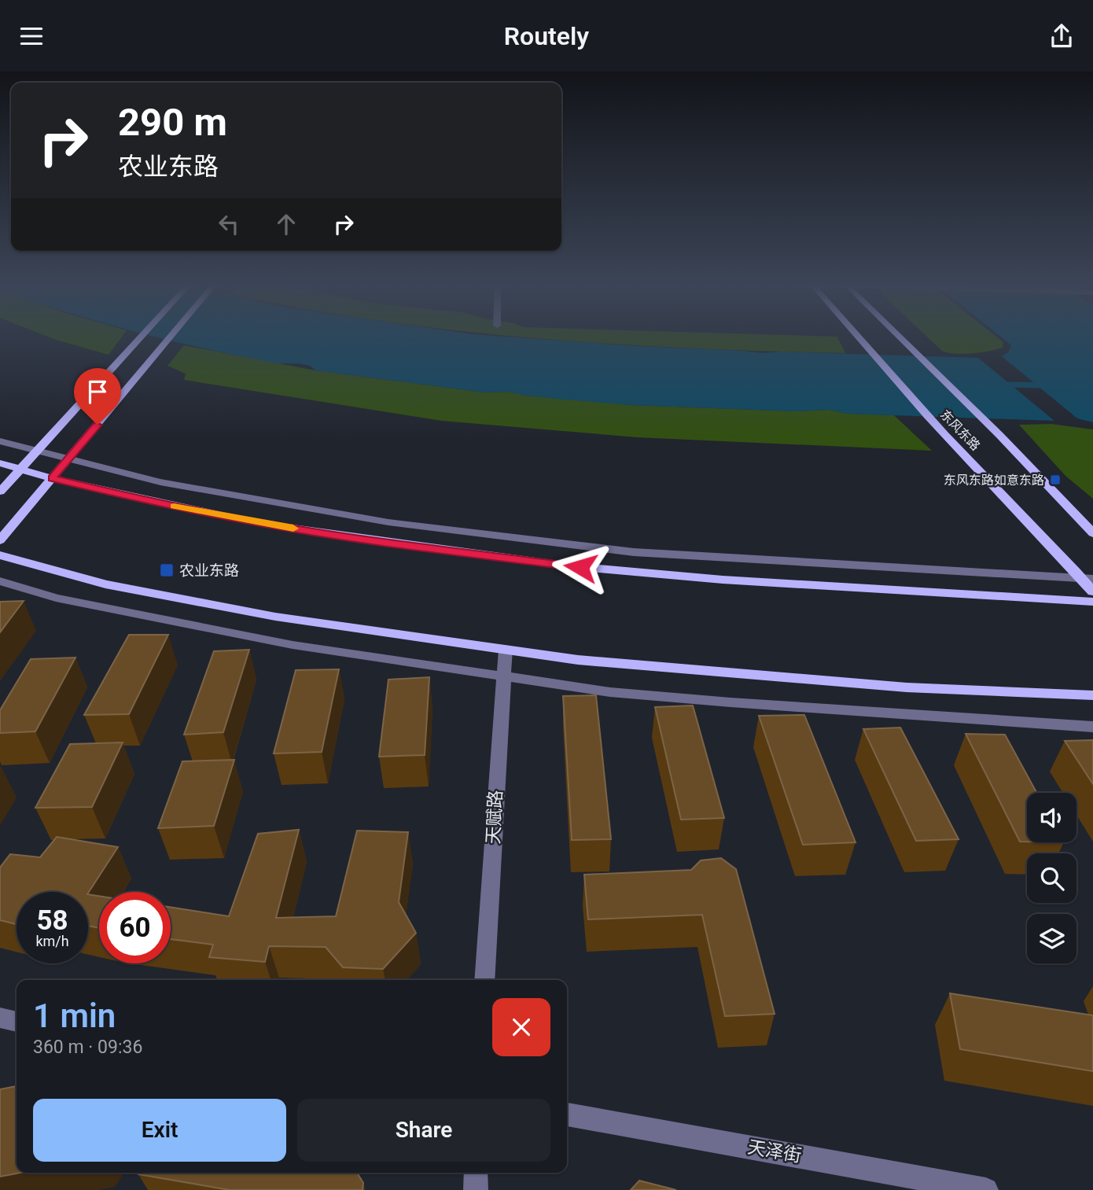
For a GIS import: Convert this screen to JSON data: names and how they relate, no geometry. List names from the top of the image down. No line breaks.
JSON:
{"streets":{"main road":["东风东路"],"street":["天赋路","天泽街"]},"places":{"transit":["东风东路如意东路","农业东路"]},"page":{"header":"Routely","turn":["290 m","农业东路"],"speed":"58 km/h","limit":"60","heading":["1 min","360 m · 09:36"],"buttons":["Exit","Share"]}}
